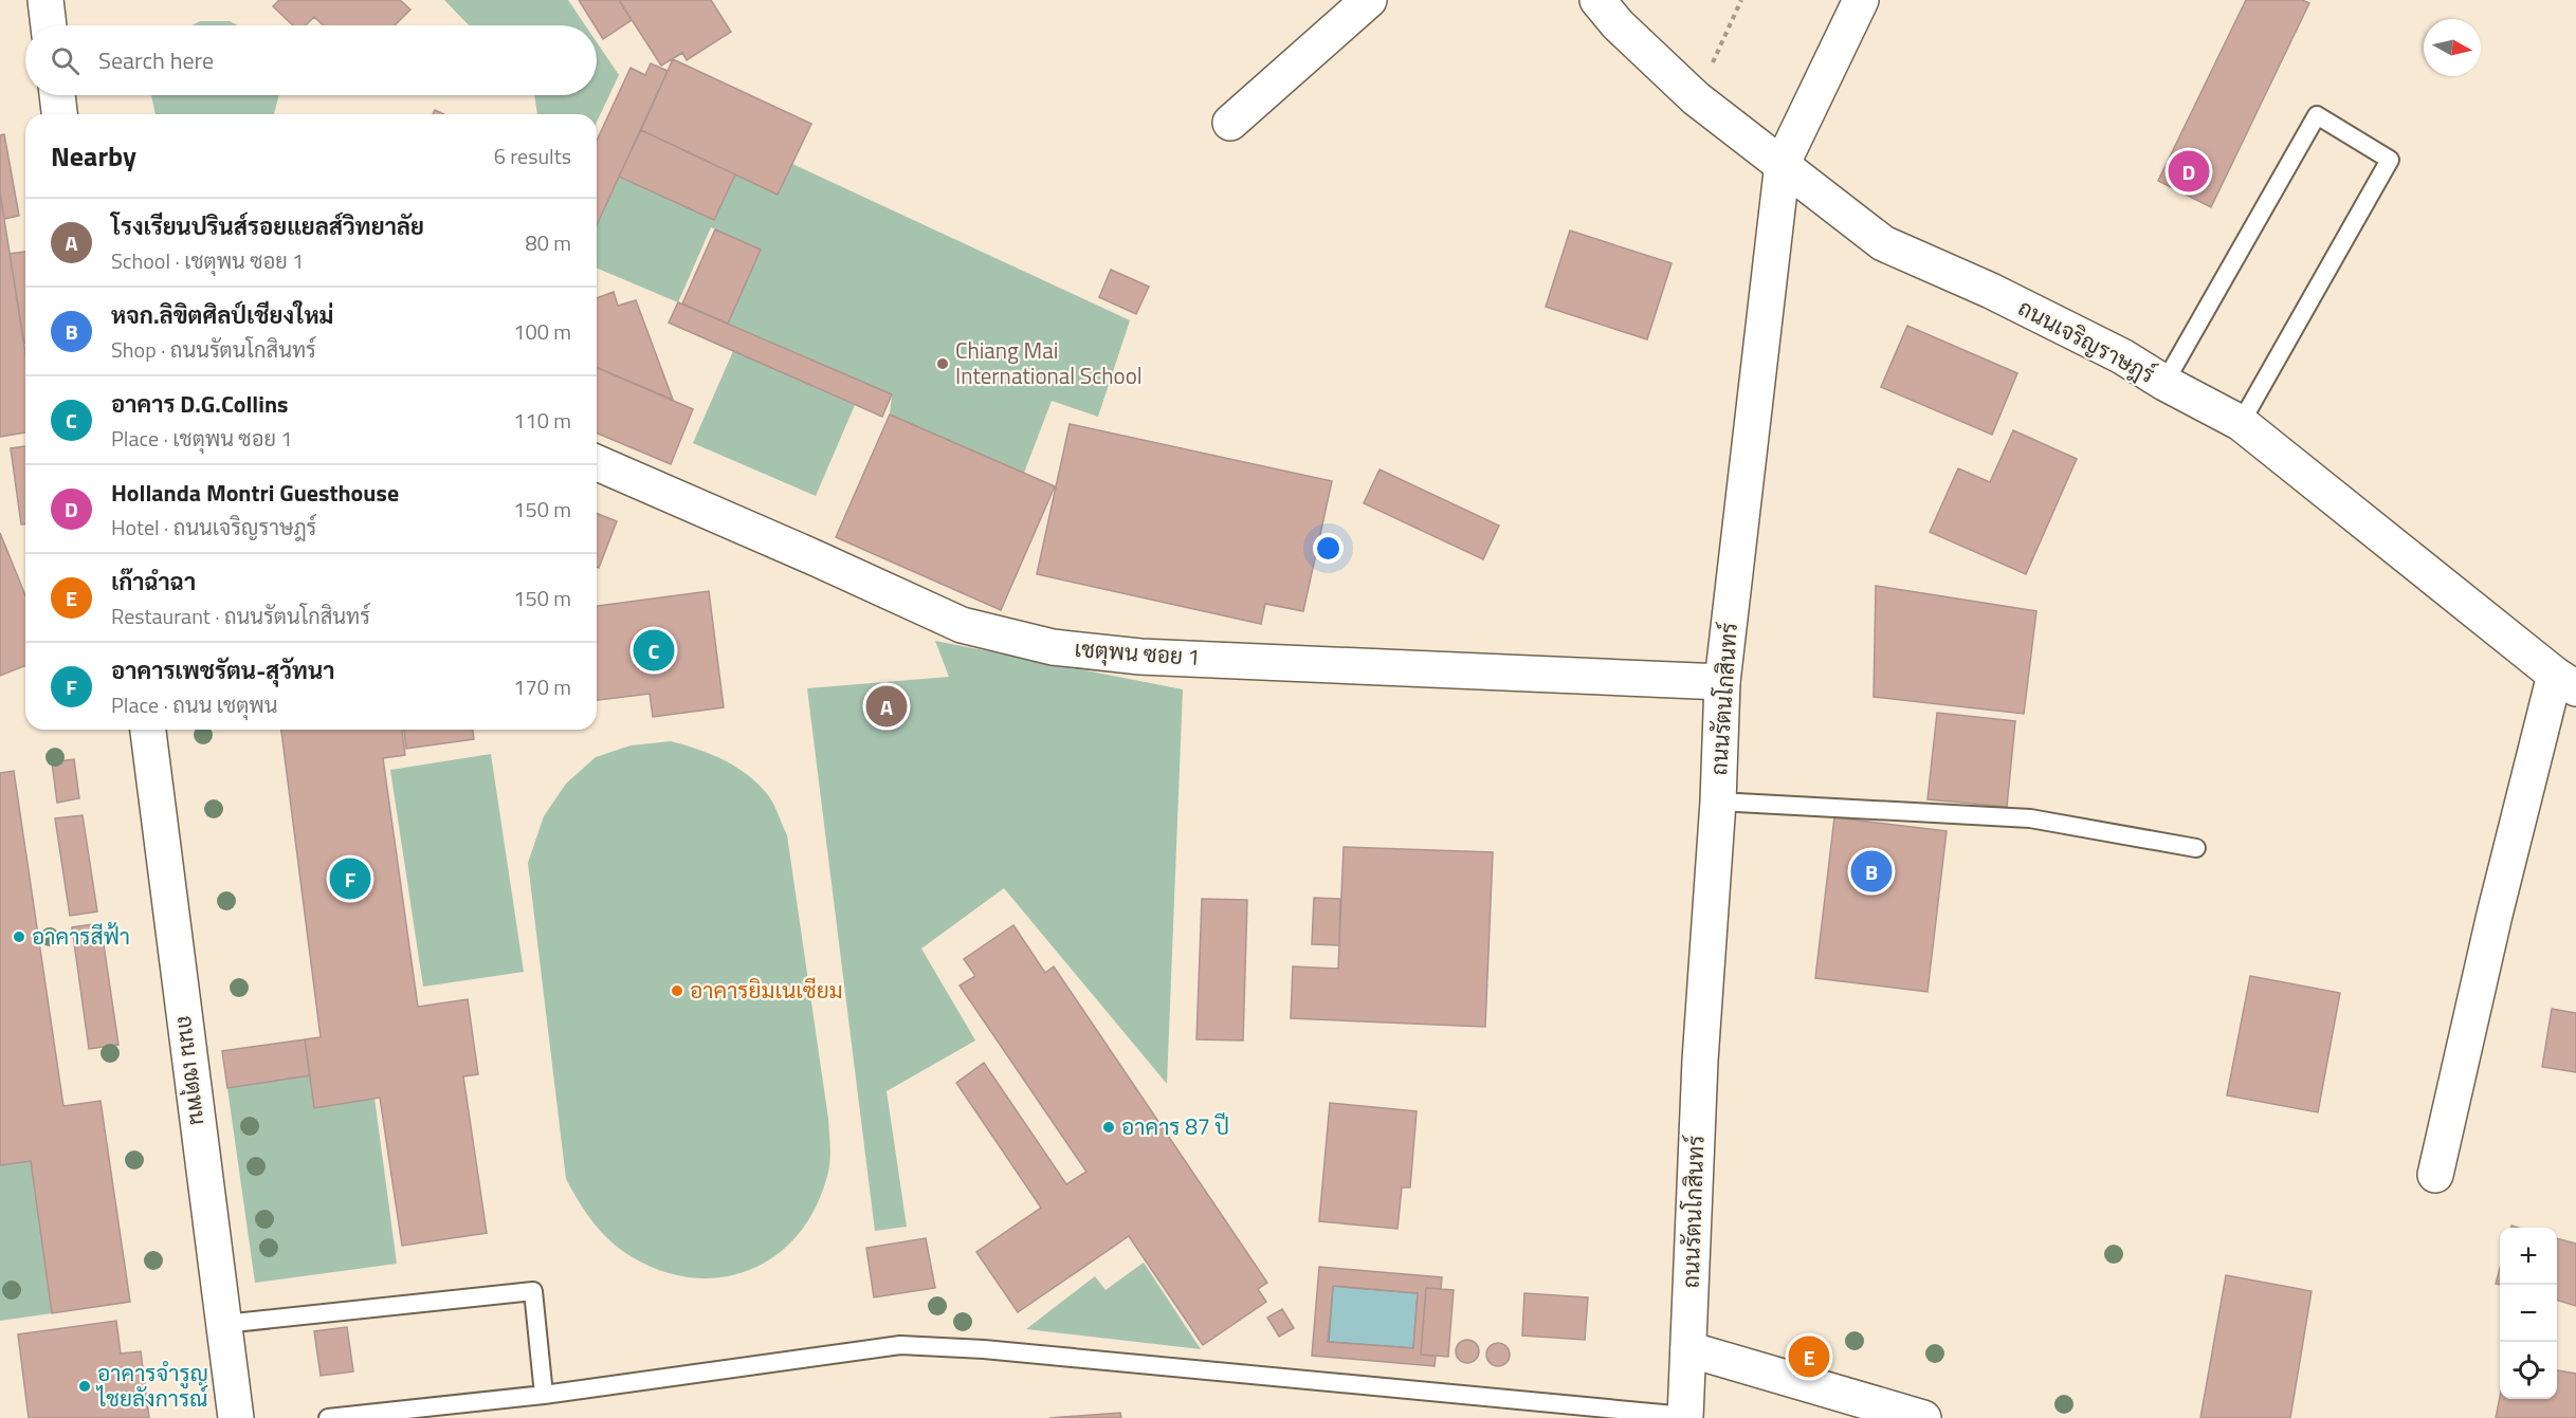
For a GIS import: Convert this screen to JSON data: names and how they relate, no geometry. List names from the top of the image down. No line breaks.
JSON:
{"streets":{"street":["ถนนเจริญราษฎร์","เชตุพน ซอย 1","ถนนรัตนโกสินทร์","ถนน เชตุพน"]},"crossings":[["ถนนเจริญราษฎร์","ถนนรัตนโกสินทร์"],["เชตุพน ซอย 1","ถนนรัตนโกสินทร์"]],"places":["Chiang Mai International School","อาคารสีฟ้า","อาคารยิมเนเซียม","อาคาร 87 ปี","อาคารจำรูญ ไชยลังการณ์"],"north":"right","page":{"search":"Search here","heading":["Nearby","6 results"],"pins":["D","C","A","B","F","E"],"list":[{"mark":"A","name":"โรงเรียนปรินส์รอยแยลส์วิทยาลัย","note":"School · เชตุพน ซอย 1","value":"80 m"},{"mark":"B","name":"หจก.ลิขิตศิลป์เชียงใหม่","note":"Shop · ถนนรัตนโกสินทร์","value":"100 m"},{"mark":"C","name":"อาคาร D.G.Collins","note":"Place · เชตุพน ซอย 1","value":"110 m"},{"mark":"D","name":"Hollanda Montri Guesthouse","note":"Hotel · ถนนเจริญราษฎร์","value":"150 m"},{"mark":"E","name":"เก๊าฉำฉา","note":"Restaurant · ถนนรัตนโกสินทร์","value":"150 m"},{"mark":"F","name":"อาคารเพชรัตน-สุวัทนา","note":"Place · ถนน เชตุพน","value":"170 m"}],"map_buttons":["+","−"]}}
